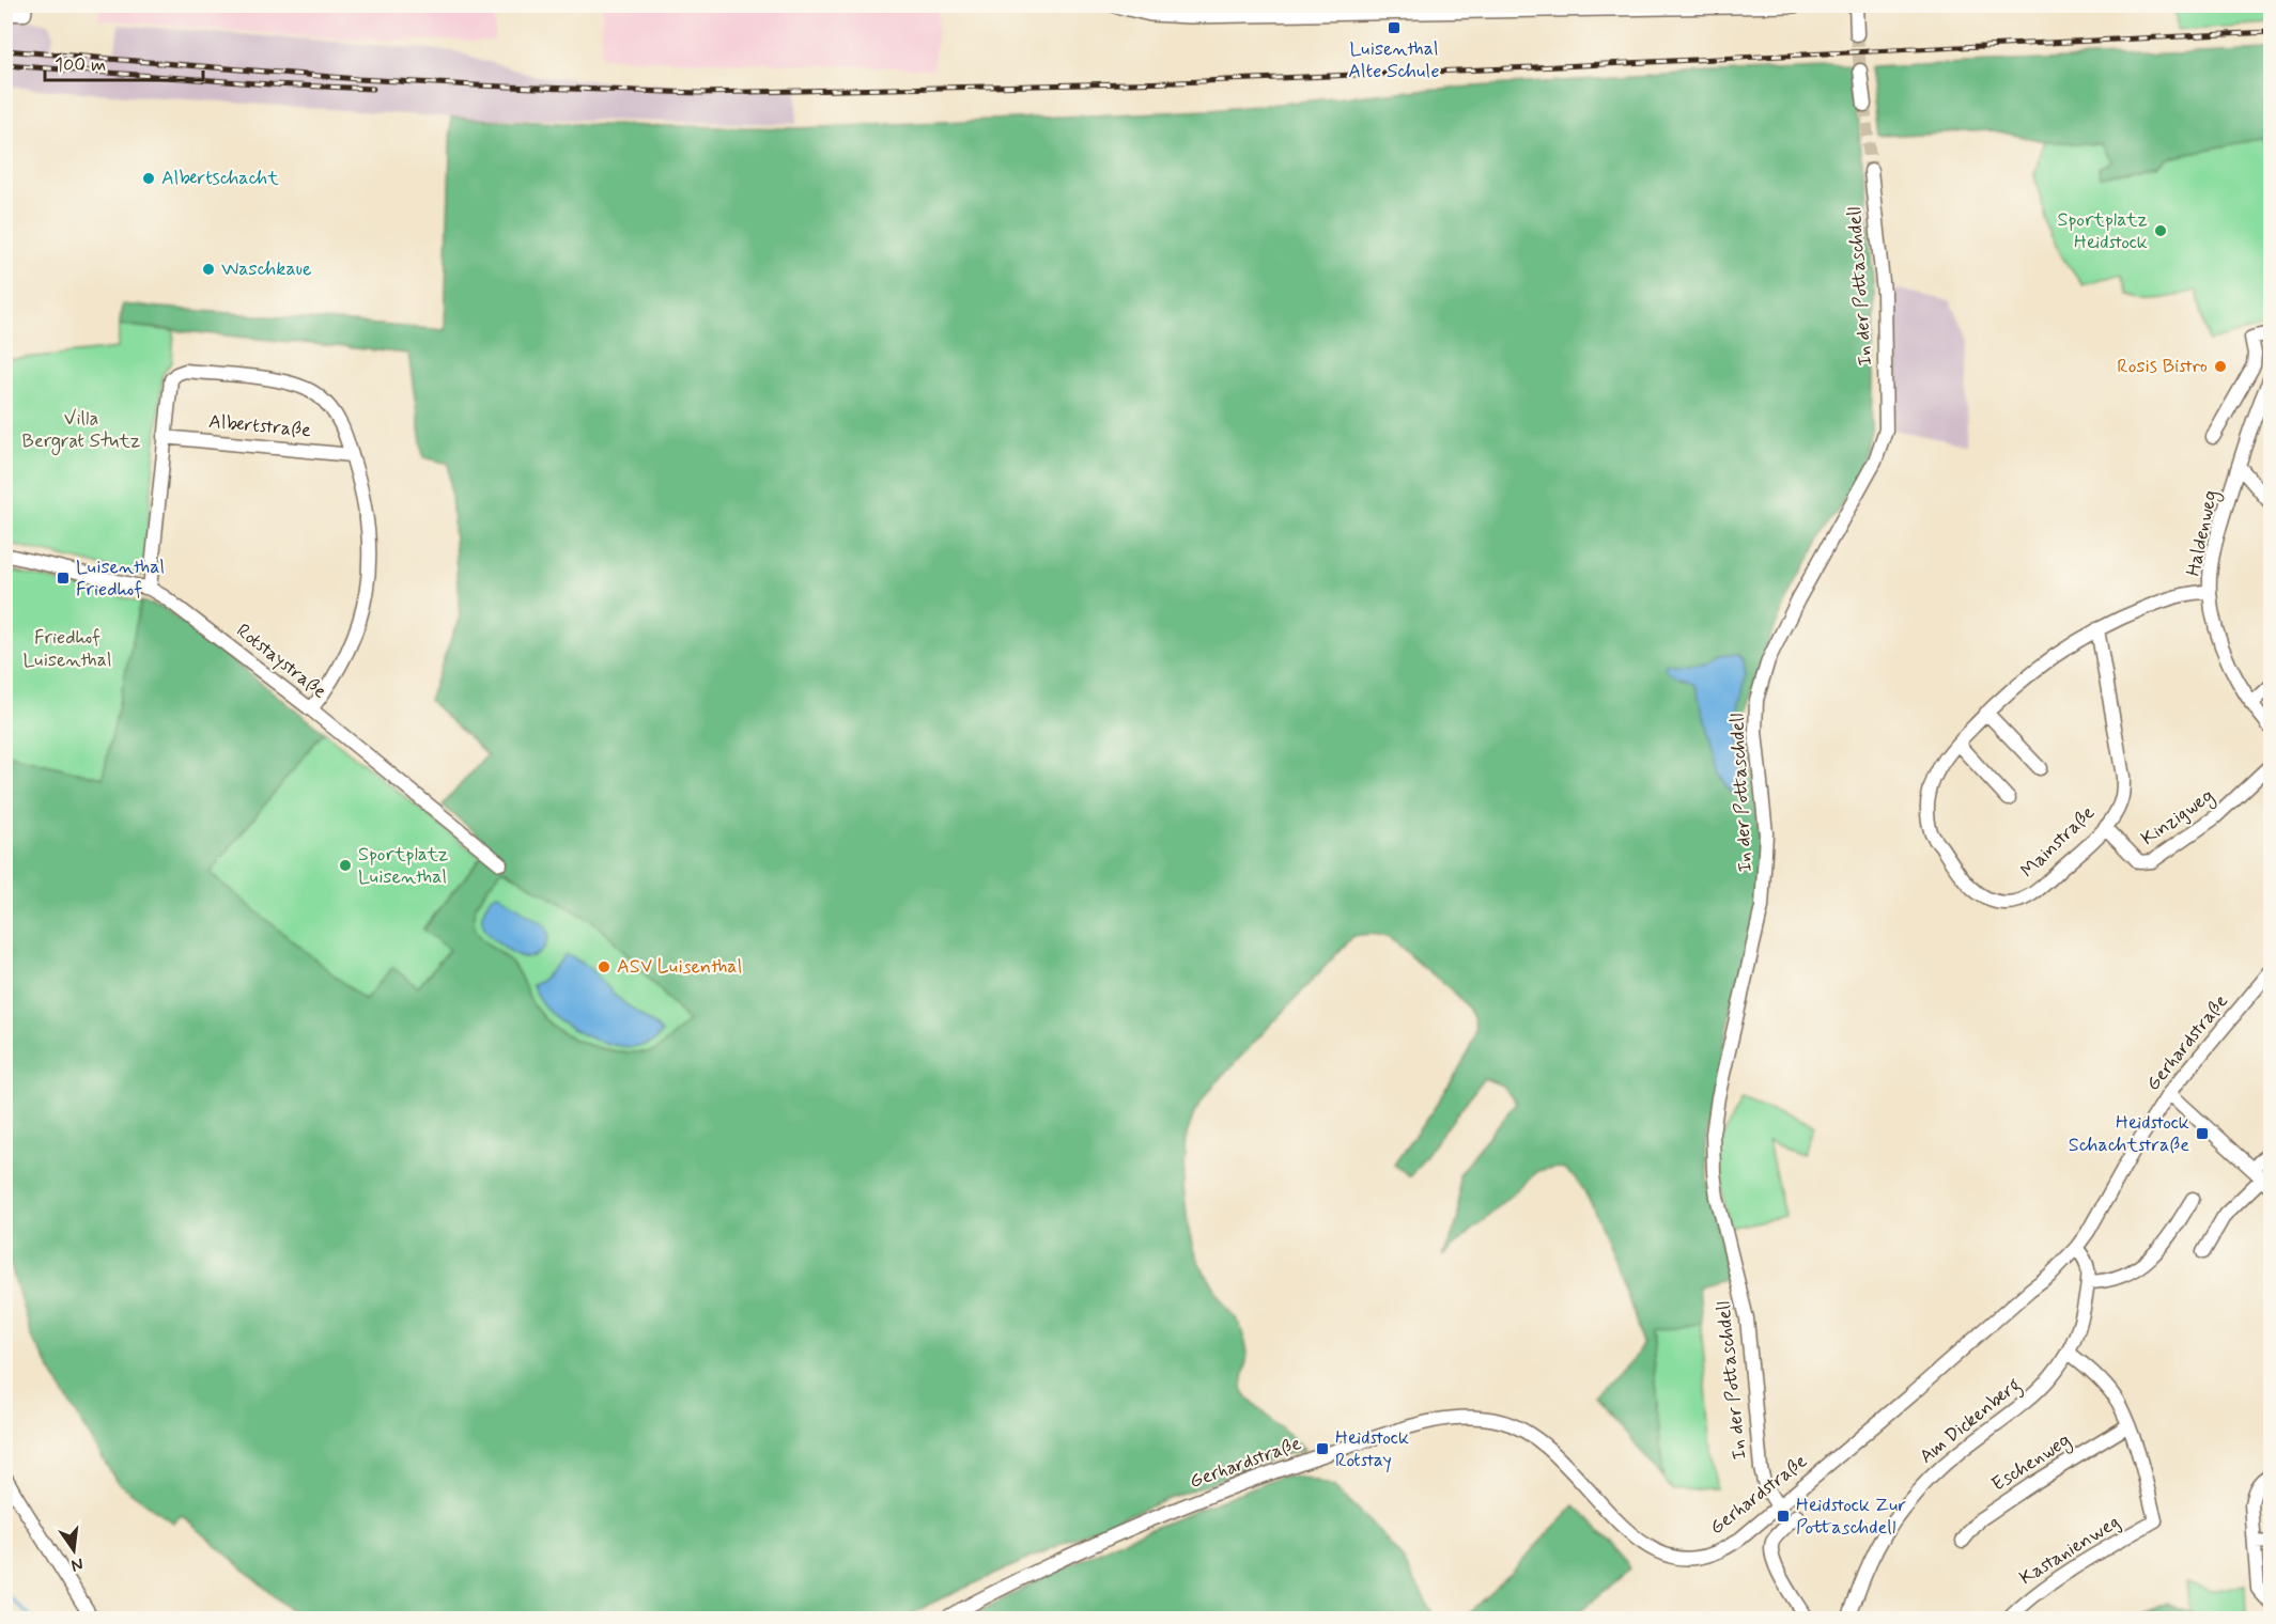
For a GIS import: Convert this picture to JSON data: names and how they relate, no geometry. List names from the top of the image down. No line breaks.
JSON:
{"streets":{"street":["In der Pottaschdell","Albertstraße","Haldenweg","Rotstaystraße","Kinzigweg","Mainstraße","Gerhardstraße","Am Dickenberg","Eschenweg","Kastanienweg"]},"crossings":[["In der Pottaschdell","Gerhardstraße"],["Albertstraße","Rotstaystraße"],["Haldenweg","Mainstraße"],["Kinzigweg","Mainstraße"],["Gerhardstraße","Am Dickenberg"],["Eschenweg","Kastanienweg"]],"parks":["Villa Bergrat Stutz","Friedhof Luisenthal"],"places":{"transit":["Luisenthal Alte Schule","Luisenthal Friedhof","Heidstock Schachtstraße","Heidstock Rotstay","Heidstock Zur Pottaschdell"],"other":["Albertschacht","Sportplatz Heidstock","Waschkaue","Rosis Bistro","Sportplatz Luisenthal","ASV Luisenthal"]},"scale_bar":"100 m","north":"bottom"}
